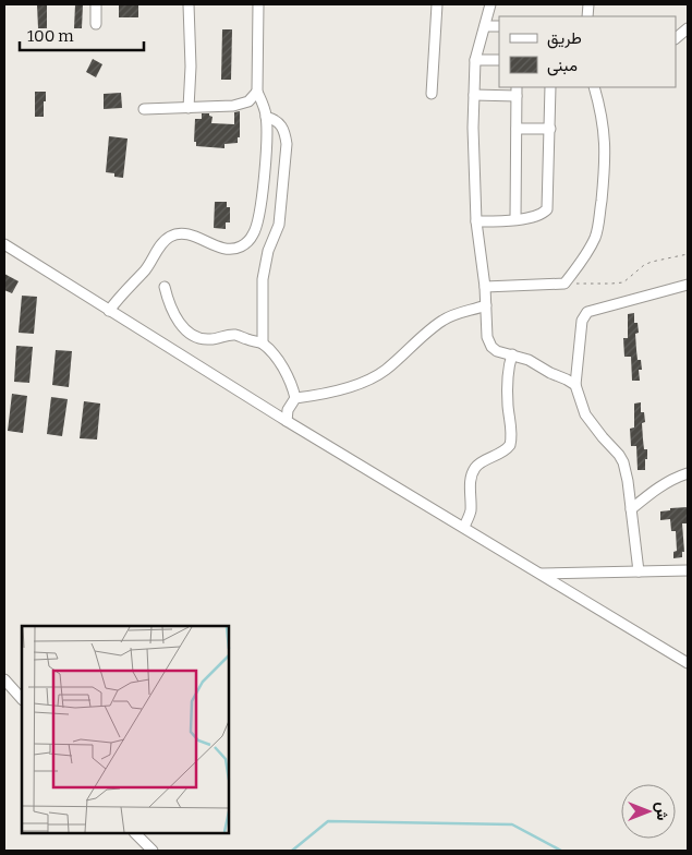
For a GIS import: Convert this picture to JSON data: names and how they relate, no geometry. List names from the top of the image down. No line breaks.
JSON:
{"legend":["طريق","مبنى"],"scale_bar":"100 m","north":"right"}
